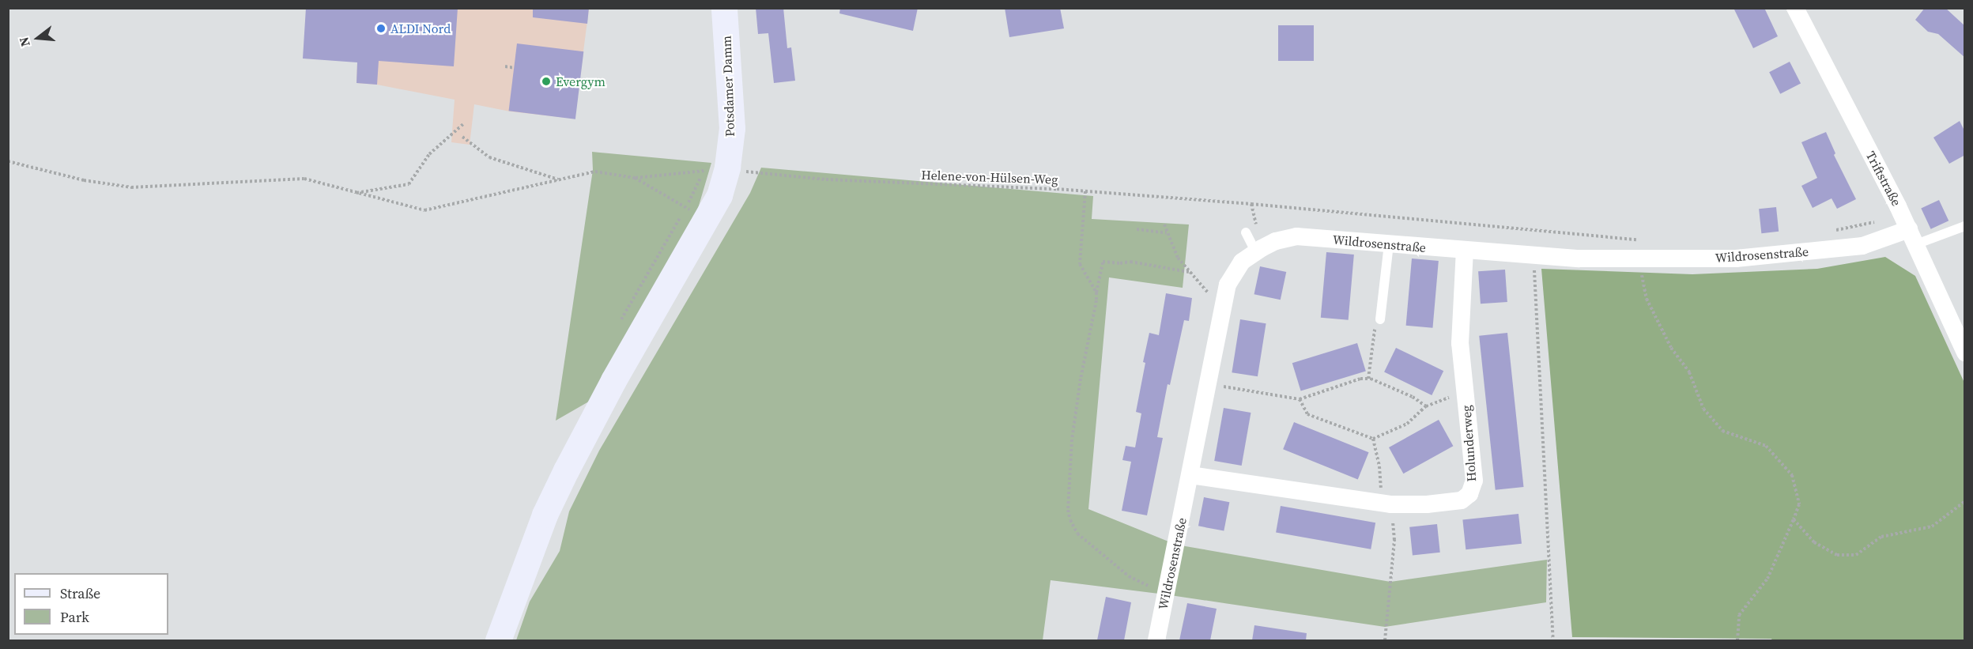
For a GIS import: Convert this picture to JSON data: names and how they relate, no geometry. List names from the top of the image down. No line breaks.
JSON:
{"streets":{"main road":["Potsdamer Damm"],"street":["Triftstraße","Wildrosenstraße","Holunderweg"],"path":["Helene-von-Hülsen-Weg"]},"crossings":[["Potsdamer Damm","Helene-von-Hülsen-Weg"],["Helene-von-Hülsen-Weg","Wildrosenstraße"],["Triftstraße","Wildrosenstraße"],["Wildrosenstraße","Holunderweg"]],"places":["ALDI Nord","Evergym"],"legend":["Straße","Park"],"north":"left"}
